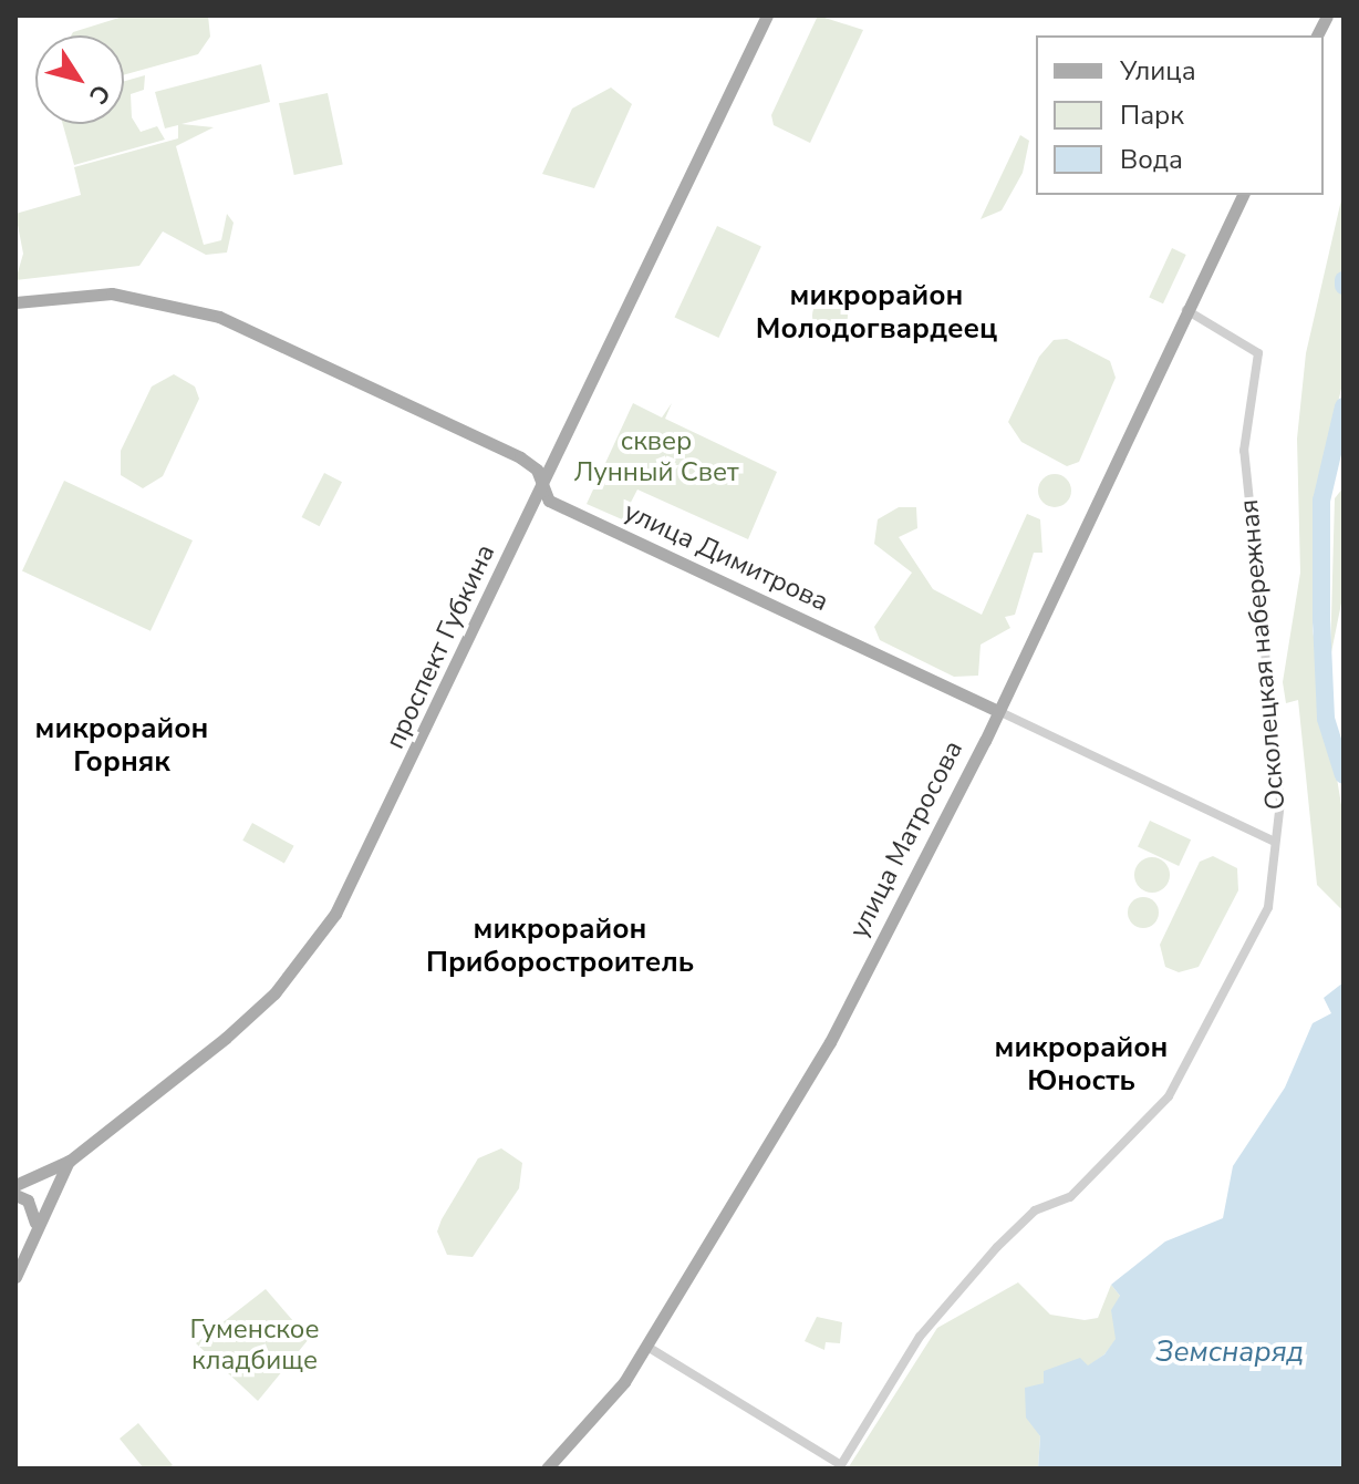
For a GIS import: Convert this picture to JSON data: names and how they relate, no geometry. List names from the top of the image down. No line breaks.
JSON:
{"streets":{"main road":["улица Димитрова","проспект Губкина","улица Матросова"],"street":["Осколецкая набережная"]},"crossings":[["улица Димитрова","проспект Губкина"],["улица Димитрова","Осколецкая набережная"],["улица Димитрова","улица Матросова"],["Осколецкая набережная","улица Матросова"]],"districts":["микрорайон Молодогвардеец","микрорайон Горняк","микрорайон Приборостроитель","микрорайон Юность"],"water":["Земснаряд"],"parks":["сквер Лунный Свет","Гуменское кладбище"],"legend":["Улица","Парк","Вода"],"north":"bottom right"}
